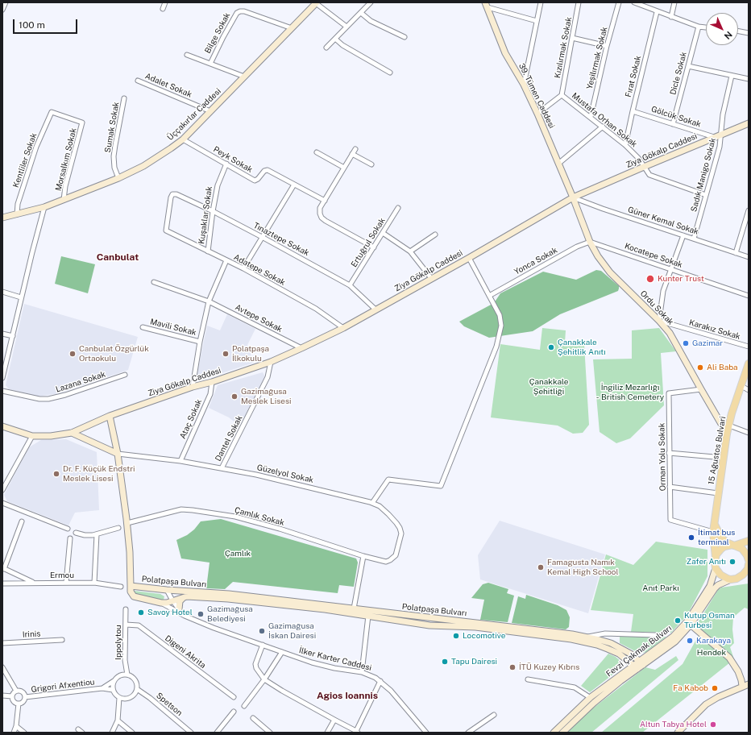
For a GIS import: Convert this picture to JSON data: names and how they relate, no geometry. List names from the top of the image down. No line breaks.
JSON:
{"streets":{"main road":["39. Tümen Caddesi","Üççakırlar Caddesi","Ziya Gökalp Caddesi","Ordu Sokak","15 Ağustos Bulvari","Polatpaşa Bulvarı","Fevzi Çakmak Bulvarı"],"street":["Bilge Sokak","Kızılırmak Sokak","Yeşilırmak Sokak","Dicle Sokak","Fırat Sokak","Adalet Sokak","Gölcük Sokak","Mustafa Orhan Sokak","Sumak Sokak","Morsalkım Sokak","Peyk Sokak","Kentliler Sokak","Sadık Manigo Sokak","Kuşaklar Sokak","Güner Kemal Sokak","Tınaztepe Sokak","Ertuğrul Sokak","Kocatepe Sokak","Yonca Sokak","Adatepe Sokak","Avtepe Sokak","Mavili Sokak","Karakız Sokak","Lazana Sokak","Ataç Sokak","Dantel Sokak","Orman Yolu Sokak","Güzelyol Sokak","Çamlık Sokak","Ermou","Irinis","Ippolytou","Digeni Akrita","İlker Karter Caddesi","Grigori Afxentiou","Spetson"]},"crossings":[["Bilge Sokak","Üççakırlar Caddesi"],["Kızılırmak Sokak","Mustafa Orhan Sokak"],["Yeşilırmak Sokak","Mustafa Orhan Sokak"],["Dicle Sokak","Gölcük Sokak"],["Fırat Sokak","Gölcük Sokak"],["Fırat Sokak","Mustafa Orhan Sokak"],["Adalet Sokak","Üççakırlar Caddesi"],["39. Tümen Caddesi","Mustafa Orhan Sokak"],["39. Tümen Caddesi","Ziya Gökalp Caddesi"],["39. Tümen Caddesi","Güner Kemal Sokak"],["39. Tümen Caddesi","Ordu Sokak"],["Üççakırlar Caddesi","Sumak Sokak"],["Üççakırlar Caddesi","Morsalkım Sokak"],["Üççakırlar Caddesi","Peyk Sokak"],["Üççakırlar Caddesi","Kentliler Sokak"],["Gölcük Sokak","Ziya Gökalp Caddesi"],["Mustafa Orhan Sokak","Ziya Gökalp Caddesi"],["Mustafa Orhan Sokak","Sadık Manigo Sokak"],["Ziya Gökalp Caddesi","Sadık Manigo Sokak"],["Ziya Gökalp Caddesi","Güner Kemal Sokak"],["Ziya Gökalp Caddesi","Tınaztepe Sokak"],["Ziya Gökalp Caddesi","Adatepe Sokak"],["Ziya Gökalp Caddesi","Ordu Sokak"],["Ziya Gökalp Caddesi","Avtepe Sokak"],["Ziya Gökalp Caddesi","Ataç Sokak"],["Ziya Gökalp Caddesi","Dantel Sokak"],["Morsalkım Sokak","Kentliler Sokak"],["Peyk Sokak","Kuşaklar Sokak"],["Sadık Manigo Sokak","Güner Kemal Sokak"],["Kuşaklar Sokak","Tınaztepe Sokak"],["Kuşaklar Sokak","Adatepe Sokak"],["Güner Kemal Sokak","Ordu Sokak"],["Tınaztepe Sokak","Ertuğrul Sokak"],["Tınaztepe Sokak","Adatepe Sokak"],["Kocatepe Sokak","Yonca Sokak"],["Kocatepe Sokak","Ordu Sokak"],["Yonca Sokak","Ordu Sokak"],["Ordu Sokak","Karakız Sokak"],["Ordu Sokak","15 Ağustos Bulvari"],["Ordu Sokak","Orman Yolu Sokak"],["Ataç Sokak","Güzelyol Sokak"],["Dantel Sokak","Güzelyol Sokak"],["15 Ağustos Bulvari","Orman Yolu Sokak"],["15 Ağustos Bulvari","Fevzi Çakmak Bulvarı"],["Güzelyol Sokak","Çamlık Sokak"],["Polatpaşa Bulvarı","Fevzi Çakmak Bulvarı"],["Polatpaşa Bulvarı","İlker Karter Caddesi"],["Ippolytou","Digeni Akrita"],["Ippolytou","Spetson"]],"districts":["Canbulat","Agios Ioannis"],"parks":["Çanakkale Şehitliği","İngiliz Mezarlığı - British Cemetery","Çamlık","Anıt Parkı","Hendek"],"places":["Kunter Trust","Gazimar","Çanakkale Şehitlik Anıtı","Canbulat Özgürlük Ortaokulu","Polatpaşa İlkokulu","Ali Baba","Gazimağusa Meslek Lisesi","Dr. F. Küçük Endstri Meslek Lisesi","İtimat bus terminal","Zafer Anıtı","Famagusta Namık Kemal High School","Savoy Hotel","Gazimağusa Belediyesi","Kutup Osman Türbesi","Gazimağusa İskan Dairesi","Locomotive","Karakaya","Tapu Dairesi","İTÜ Kuzey Kıbrıs","Fa Kabob","Altun Tabya Hotel"],"scale_bar":"100 m","north":"bottom right"}
